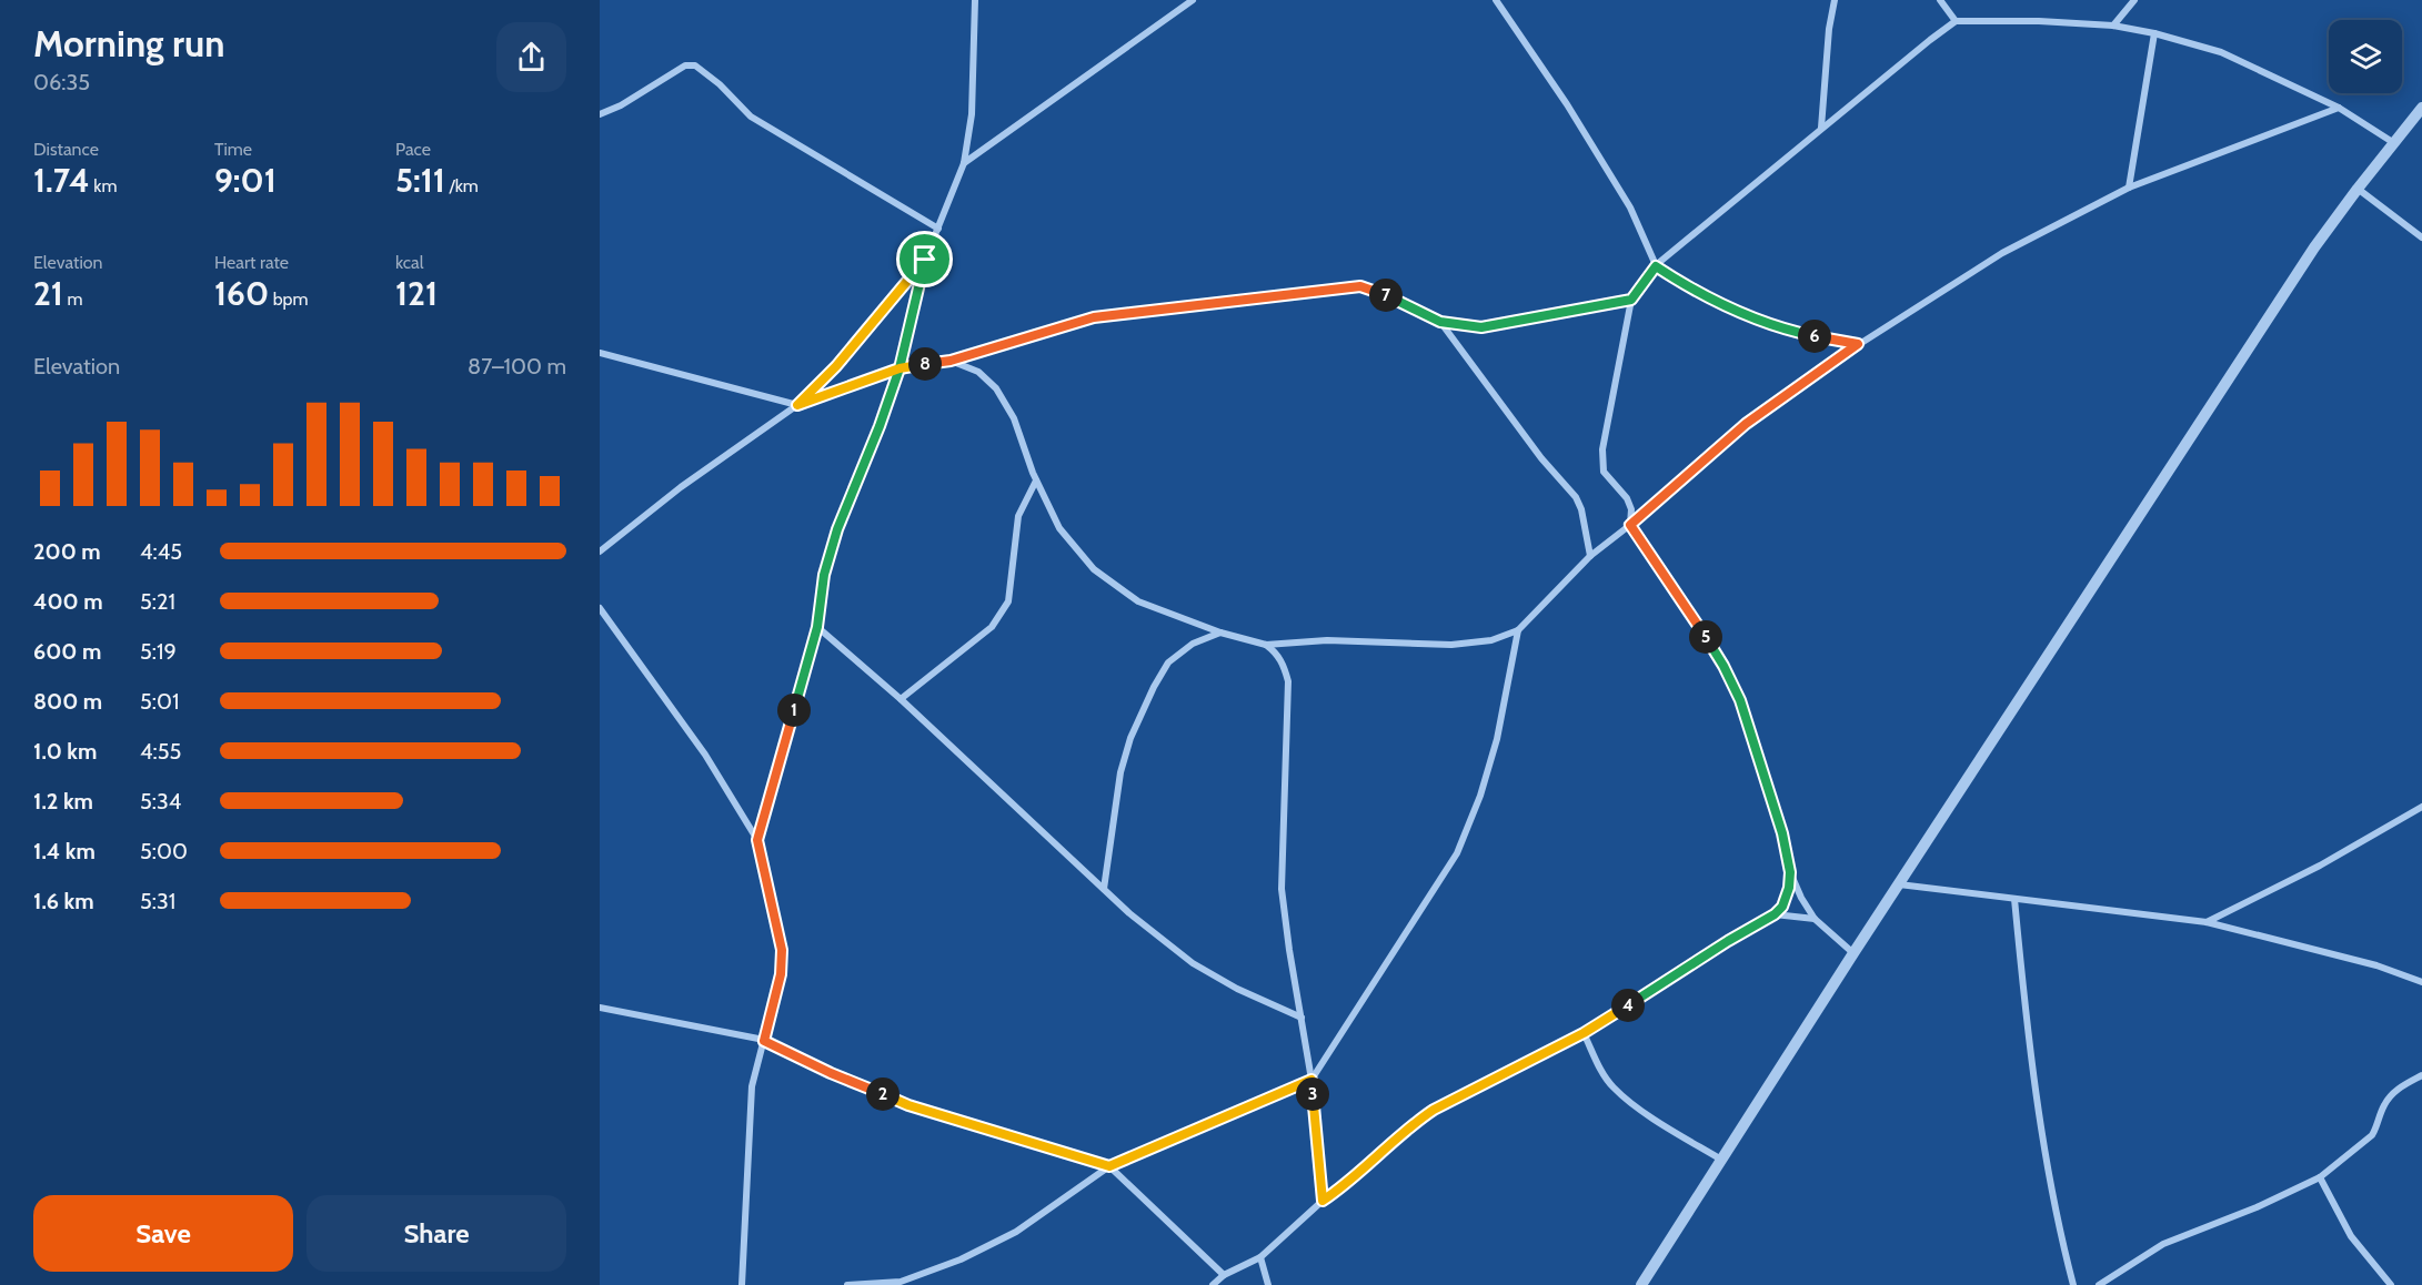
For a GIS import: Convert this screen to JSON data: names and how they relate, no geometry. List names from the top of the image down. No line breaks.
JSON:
{"page":{"heading":["Morning run","06:35"],"stats":[["Distance","1.74 km"],["Time","9:01"],["Pace","5:11 /km"],["Elevation","21 m"],["Heart rate","160 bpm"],["kcal","121"]],"pins":["7","6","8","5","1","4","2","3"],"chart":["Elevation","87–100 m"],"list":[{"name":"200 m","note":"4:45"},{"name":"400 m","note":"5:21"},{"name":"600 m","note":"5:19"},{"name":"800 m","note":"5:01"},{"name":"1.0 km","note":"4:55"},{"name":"1.2 km","note":"5:34"},{"name":"1.4 km","note":"5:00"},{"name":"1.6 km","note":"5:31"}],"buttons":["Save","Share"]}}
